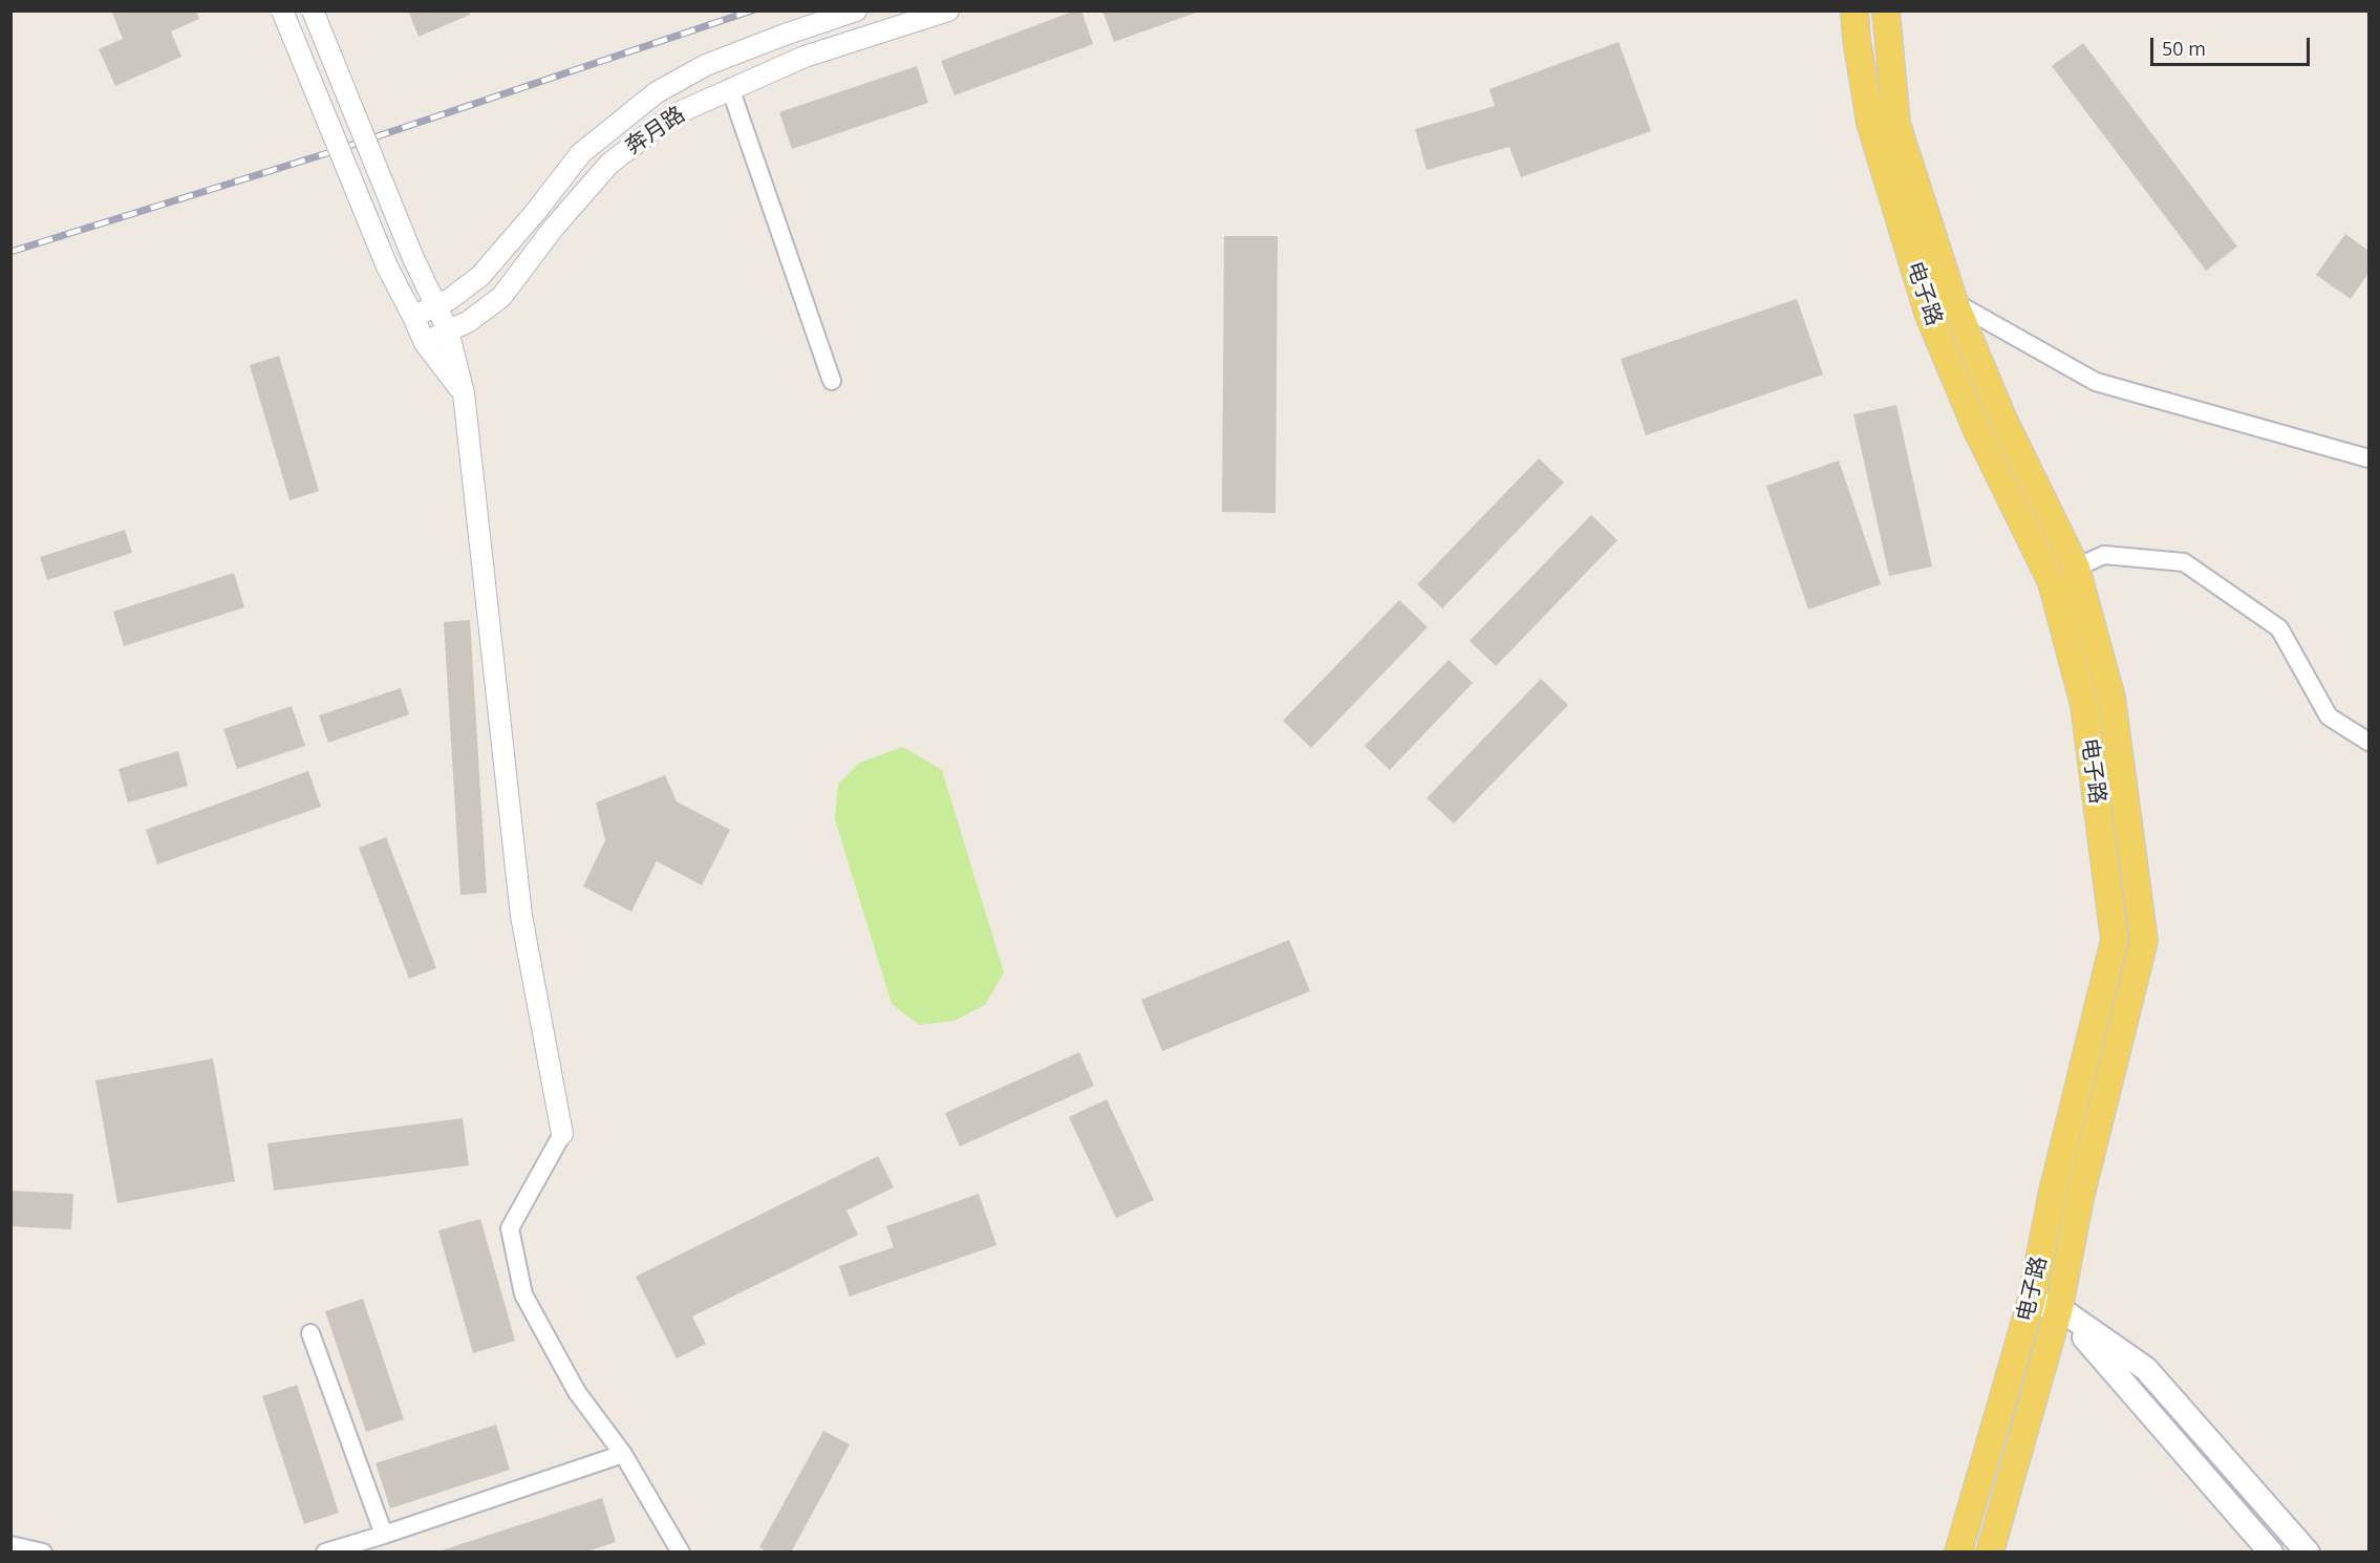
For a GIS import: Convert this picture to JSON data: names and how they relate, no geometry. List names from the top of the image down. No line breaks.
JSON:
{"streets":{"main road":["电子路"],"street":["奔月路"]},"scale_bar":"50 m"}
